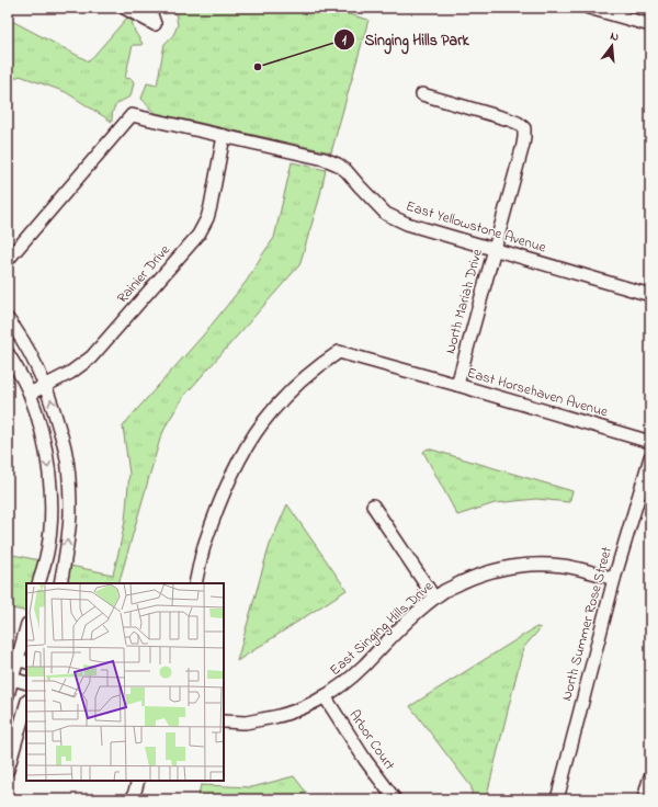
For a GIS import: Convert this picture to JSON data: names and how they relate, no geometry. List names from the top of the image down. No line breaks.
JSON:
{"streets":{"street":["East Yellowstone Avenue","Rainier Drive","North Mariah Drive","East Horsehaven Avenue","North Summer Rose Street","East Singing Hills Drive","Arbor Court"]},"crossings":[["East Yellowstone Avenue","Rainier Drive"],["East Yellowstone Avenue","North Mariah Drive"],["North Mariah Drive","East Horsehaven Avenue"],["North Summer Rose Street","East Singing Hills Drive"],["East Singing Hills Drive","Arbor Court"]],"places":["Singing Hills Park"],"north":"top"}
